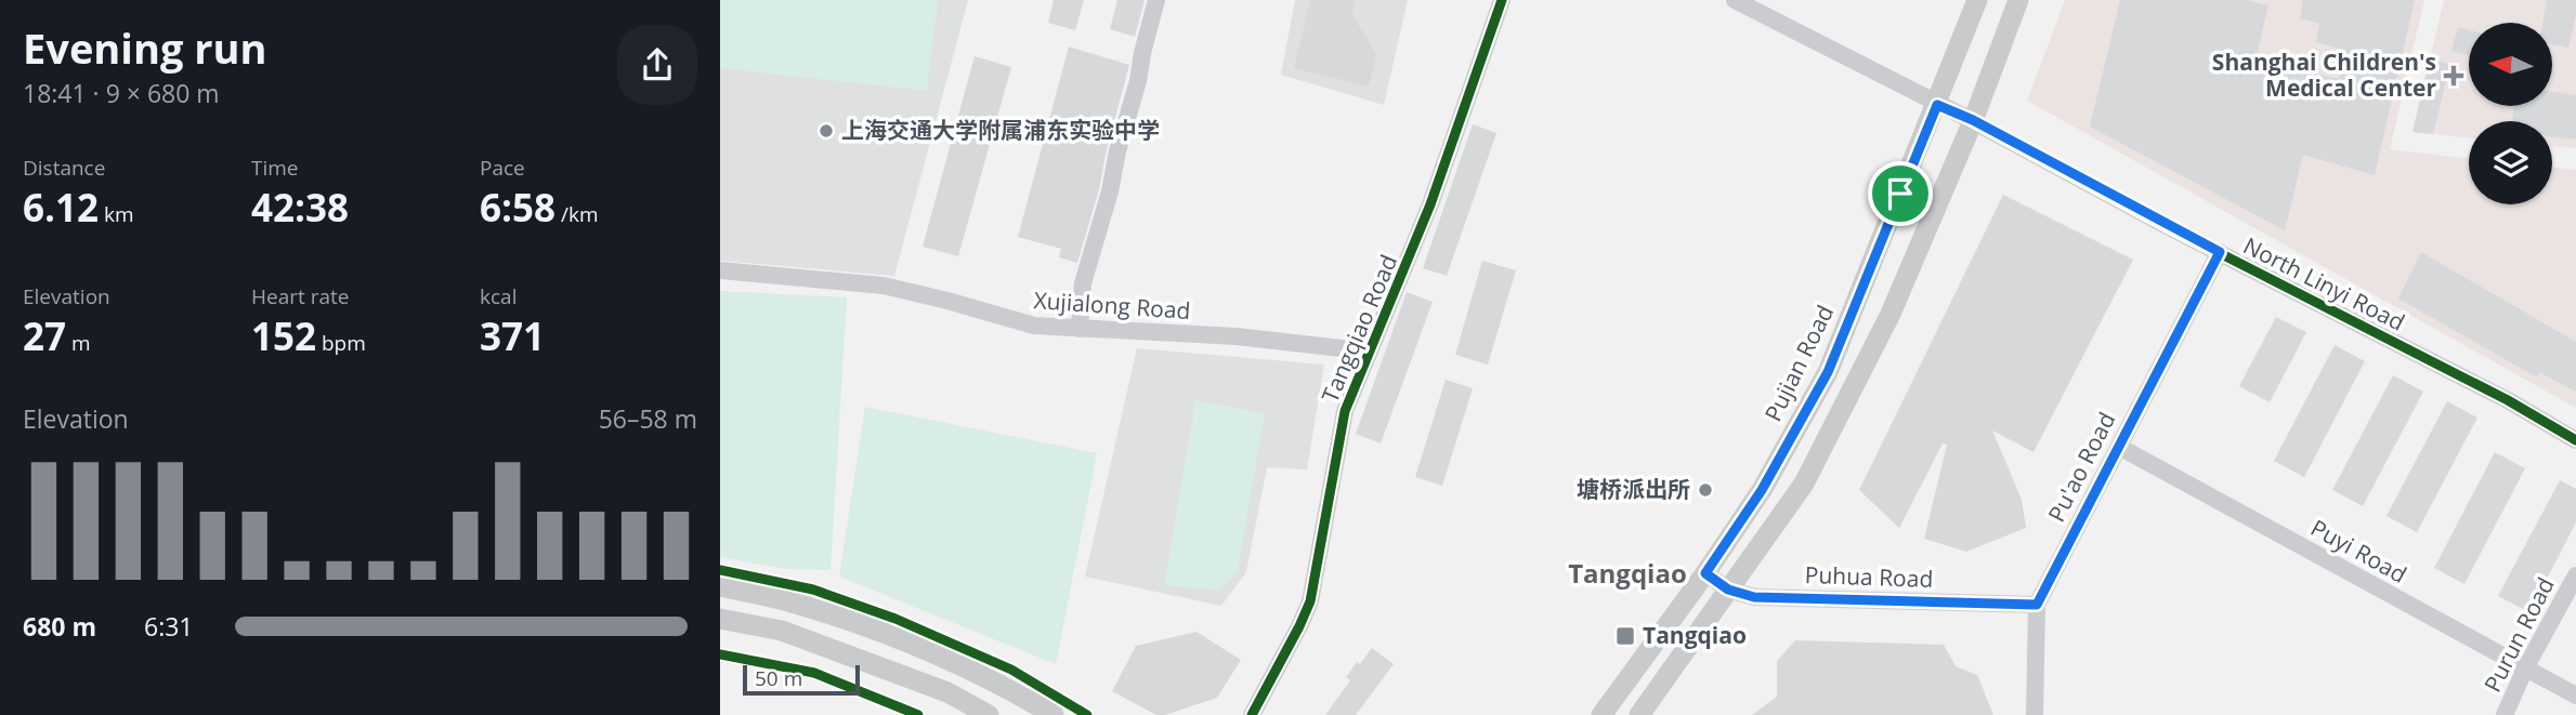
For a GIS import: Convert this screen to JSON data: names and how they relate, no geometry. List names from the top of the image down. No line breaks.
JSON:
{"streets":{"main road":["Pujian Road"],"street":["North Linyi Road","Xujialong Road","Tangqiao Road","Pu'ao Road","Puyi Road","Puhua Road","Purun Road"]},"crossings":[["North Linyi Road","Pujian Road"],["North Linyi Road","Pu'ao Road"],["Xujialong Road","Tangqiao Road"],["Pujian Road","Puhua Road"],["Pu'ao Road","Puyi Road"],["Pu'ao Road","Puhua Road"],["Puyi Road","Purun Road"]],"districts":["Tangqiao"],"places":{"health":["Shanghai Children's Medical Center"],"other":["上海交通大学附属浦东实验中学","塘桥派出所"],"transit":["Tangqiao"]},"scale_bar":"50 m","north":"left","page":{"heading":["Evening run","18:41 · 9 × 680 m"],"stats":[["Distance","6.12 km"],["Time","42:38"],["Pace","6:58 /km"],["Elevation","27 m"],["Heart rate","152 bpm"],["kcal","371"]],"chart":["Elevation","56–58 m"],"list":[{"name":"680 m","note":"6:31"}],"scale":"50 m"}}
